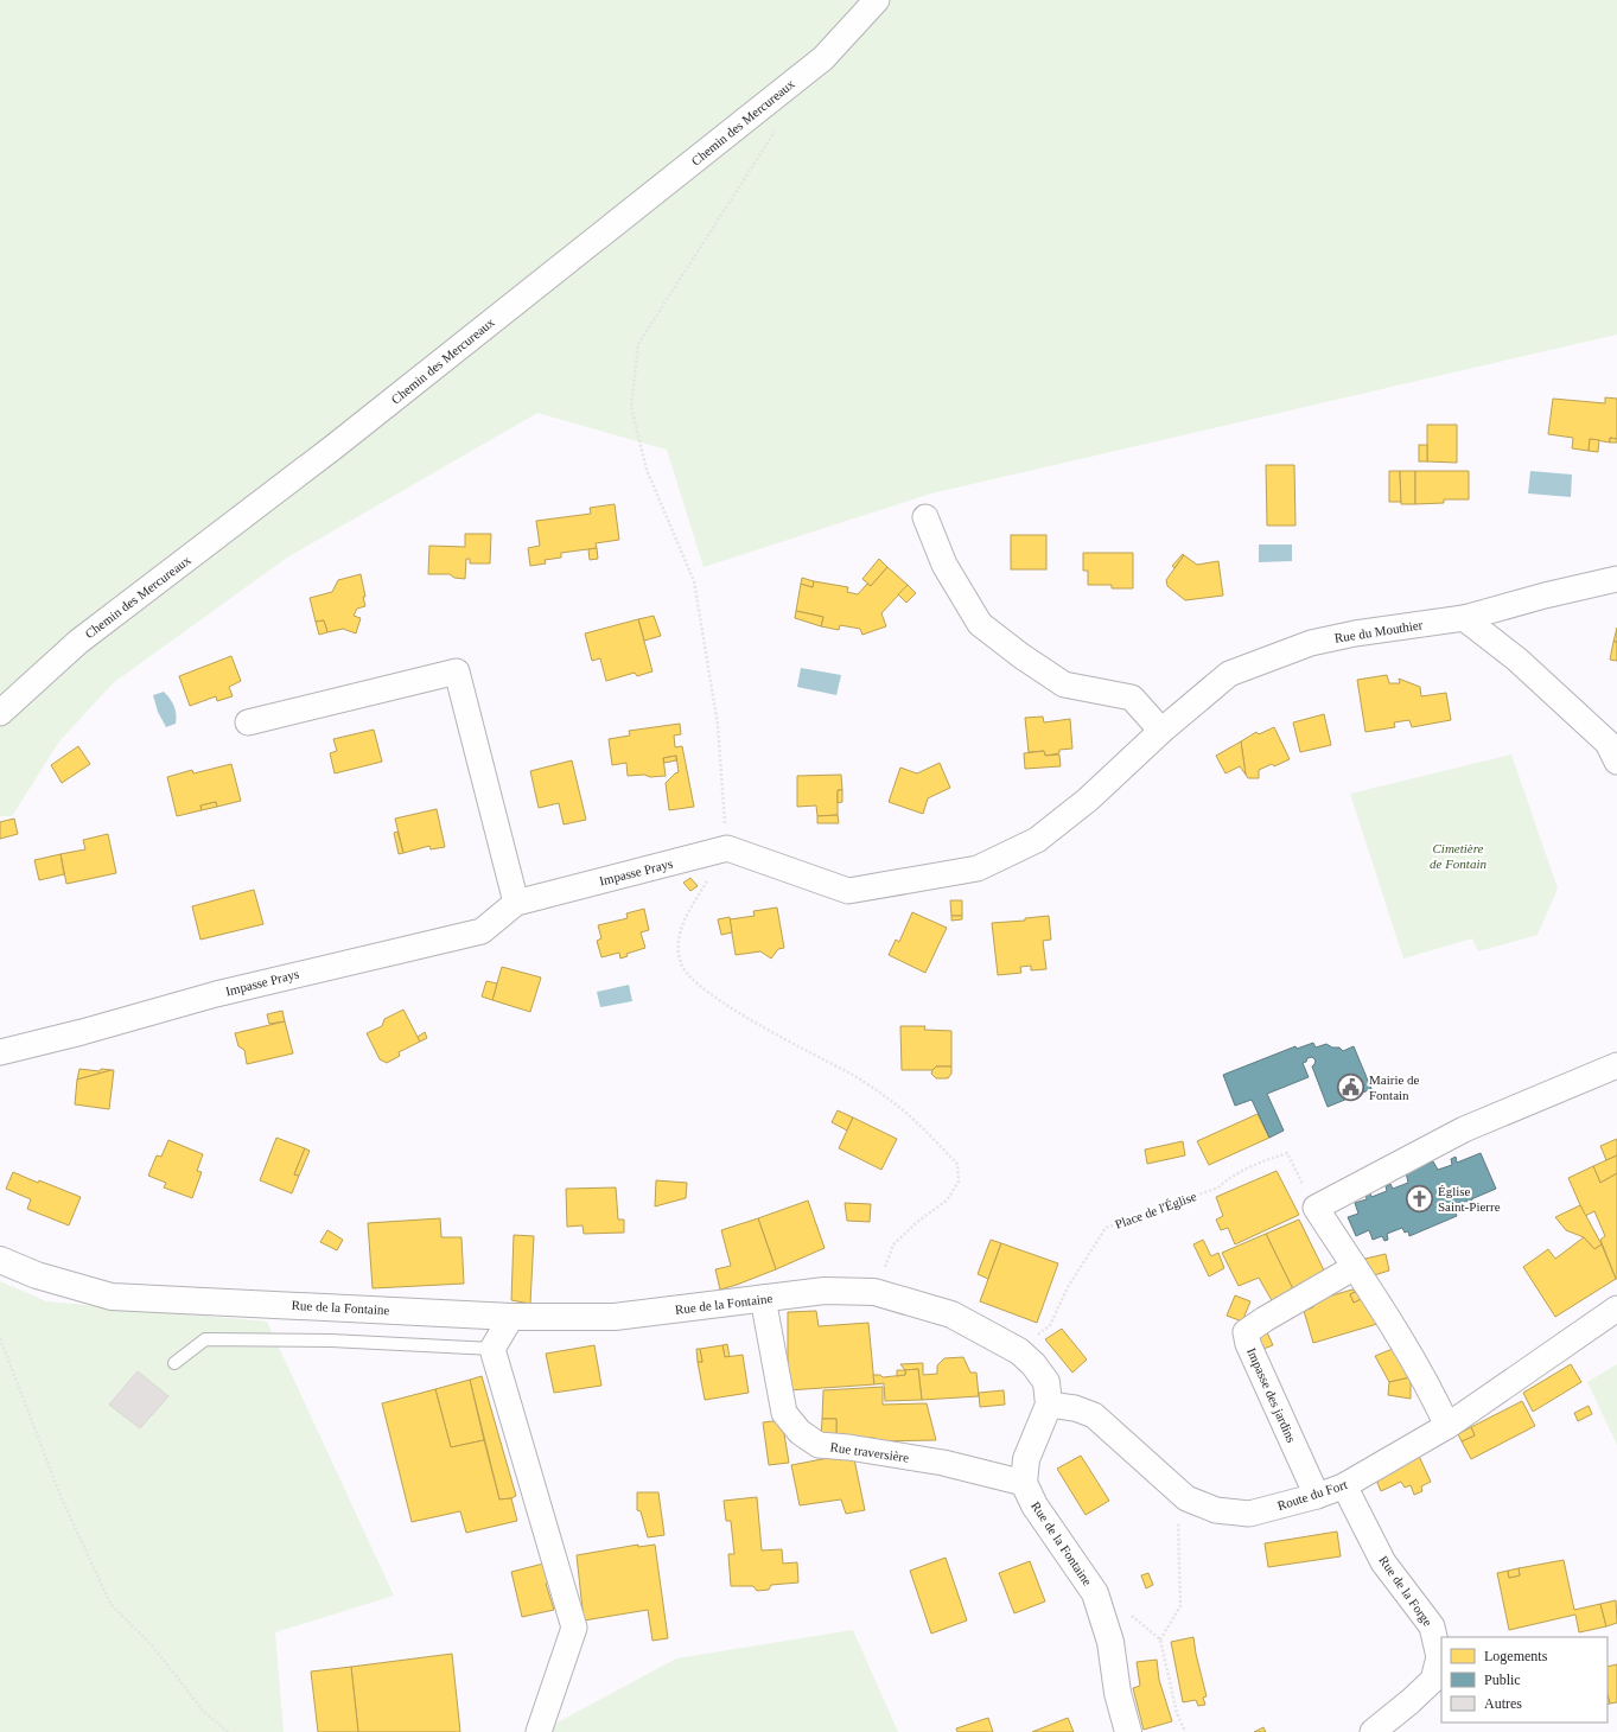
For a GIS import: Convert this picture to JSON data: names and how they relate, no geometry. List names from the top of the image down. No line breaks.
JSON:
{"streets":{"street":["Chemin des Mercureaux","Rue du Mouthier","Impasse Prays","Rue de la Fontaine","Impasse des jardins","Rue traversière","Route du Fort","Rue de la Forge"],"path":["Place de l'Église"]},"crossings":[["Rue du Mouthier","Impasse Prays"],["Place de l'Église","Rue de la Fontaine"],["Rue de la Fontaine","Rue traversière"],["Rue de la Fontaine","Route du Fort"],["Impasse des jardins","Route du Fort"],["Route du Fort","Rue de la Forge"]],"parks":["Cimetière de Fontain"],"places":{"public building":["Mairie de Fontain"],"church":["Église Saint-Pierre"]},"legend":["Logements","Public","Autres"]}
